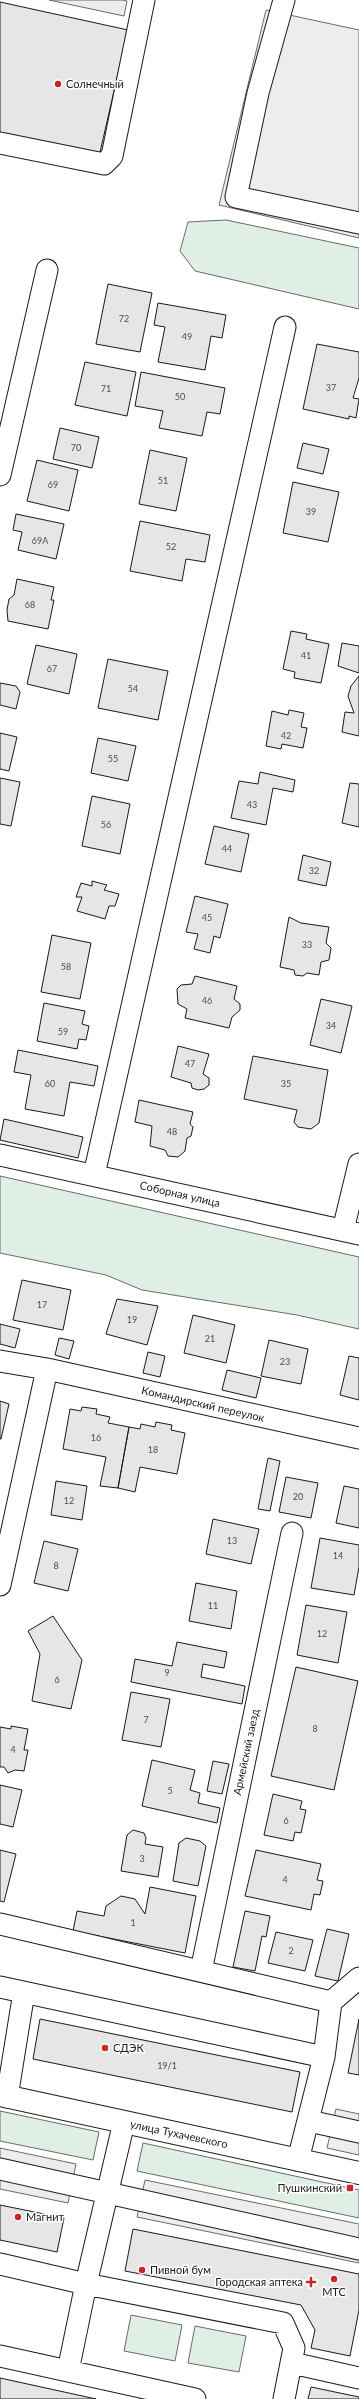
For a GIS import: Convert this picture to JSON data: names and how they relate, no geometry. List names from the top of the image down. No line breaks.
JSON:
{"streets":{"main road":["улица Тухачевского"],"street":["Соборная улица","Командирский переулок","Армейский заезд"]},"places":{"other":["Солнечный","СДЭК","Магнит","Пивной бум","МТС"],"transit":["Пушкинский"],"health":["Городская аптека"]},"house_numbers":["72","49","37","71","50","70","51","69","39","69А","52","68","41","67","54","42","55","43","56","44","32","45","33","58","46","34","59","47","60","35","48","17","19","21","23","16","18","20","12","13","14","8","11","12","9","6","7","8","4","5","6","3","4","1","2","19/1"]}
